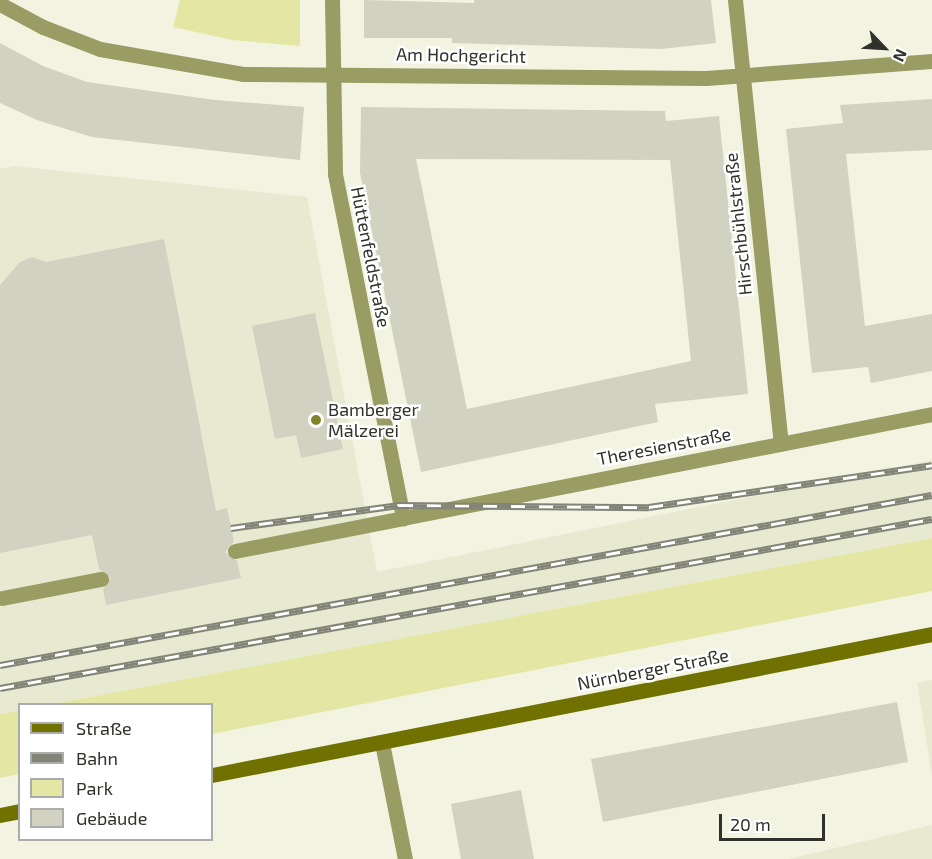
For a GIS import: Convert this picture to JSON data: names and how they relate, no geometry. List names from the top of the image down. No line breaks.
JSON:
{"streets":{"street":["Am Hochgericht","Hirschbühlstraße","Hüttenfeldstraße","Theresienstraße","Nürnberger Straße"]},"crossings":[["Am Hochgericht","Hirschbühlstraße"],["Am Hochgericht","Hüttenfeldstraße"],["Hirschbühlstraße","Theresienstraße"],["Hüttenfeldstraße","Theresienstraße"]],"places":["Bamberger Mälzerei"],"legend":["Straße","Bahn","Park","Gebäude"],"scale_bar":"20 m","north":"bottom right"}
